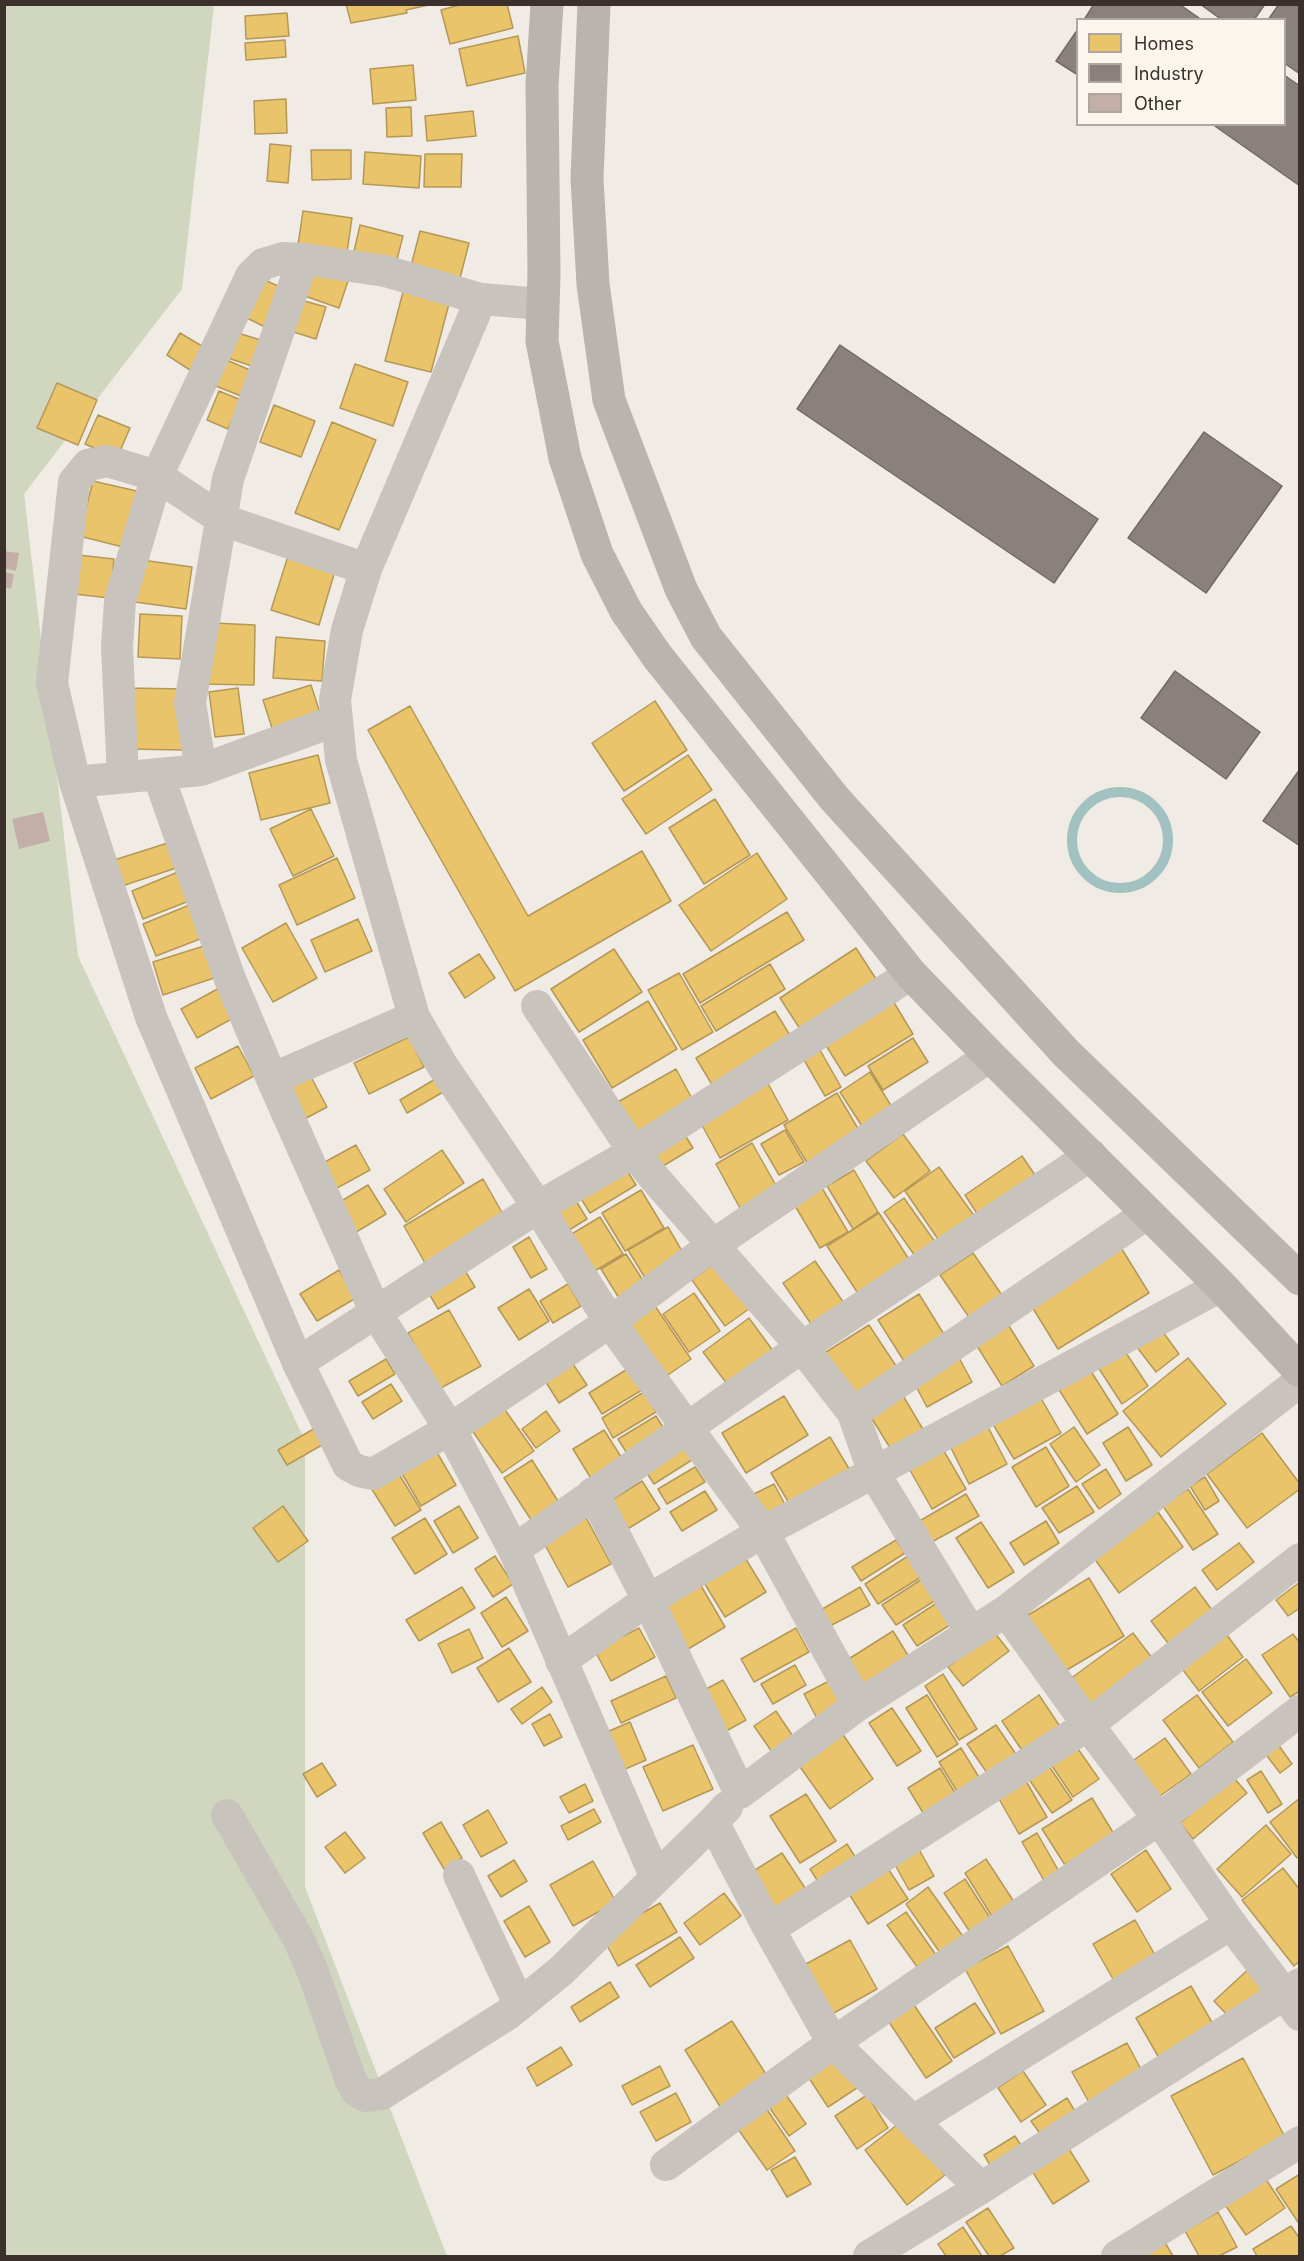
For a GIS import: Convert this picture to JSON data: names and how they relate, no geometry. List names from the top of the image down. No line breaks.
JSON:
{"legend":["Homes","Industry","Other"]}
